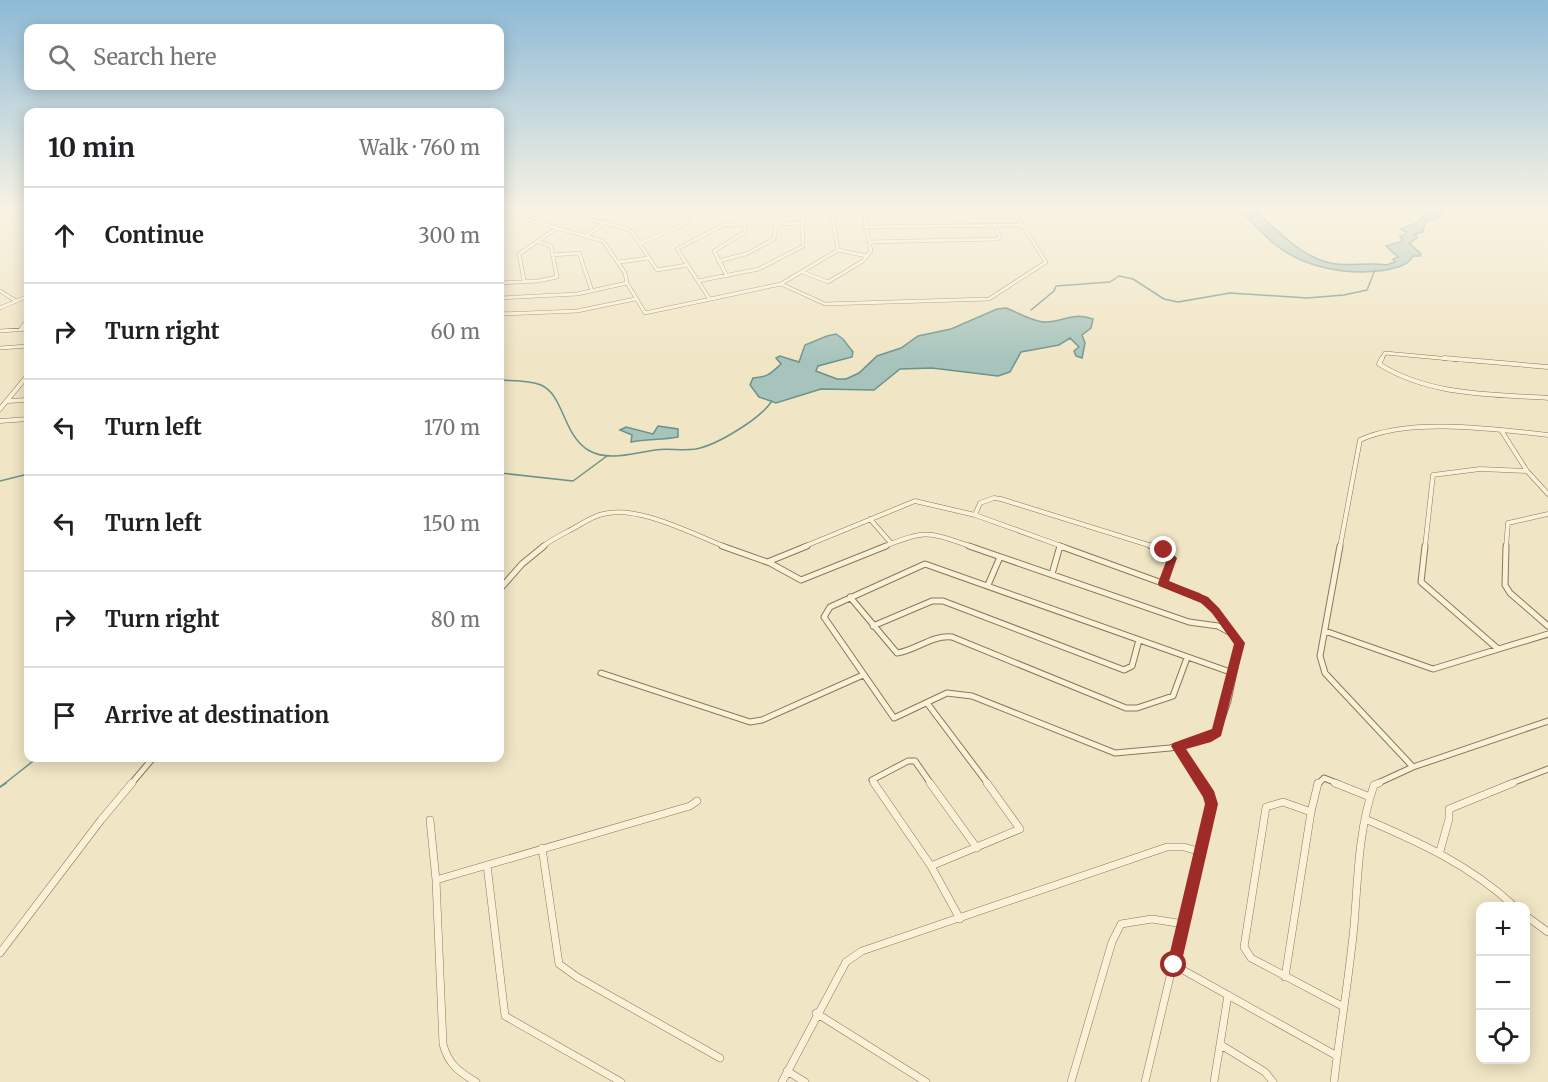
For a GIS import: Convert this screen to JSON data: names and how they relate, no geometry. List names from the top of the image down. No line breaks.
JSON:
{"page":{"search":"Search here","heading":["10 min","Walk · 760 m"],"list":[["Continue","300 m"],["Turn right","60 m"],["Turn left","170 m"],["Turn left","150 m"],["Turn right","80 m"],"Arrive at destination"],"map_buttons":["+","−"]}}
